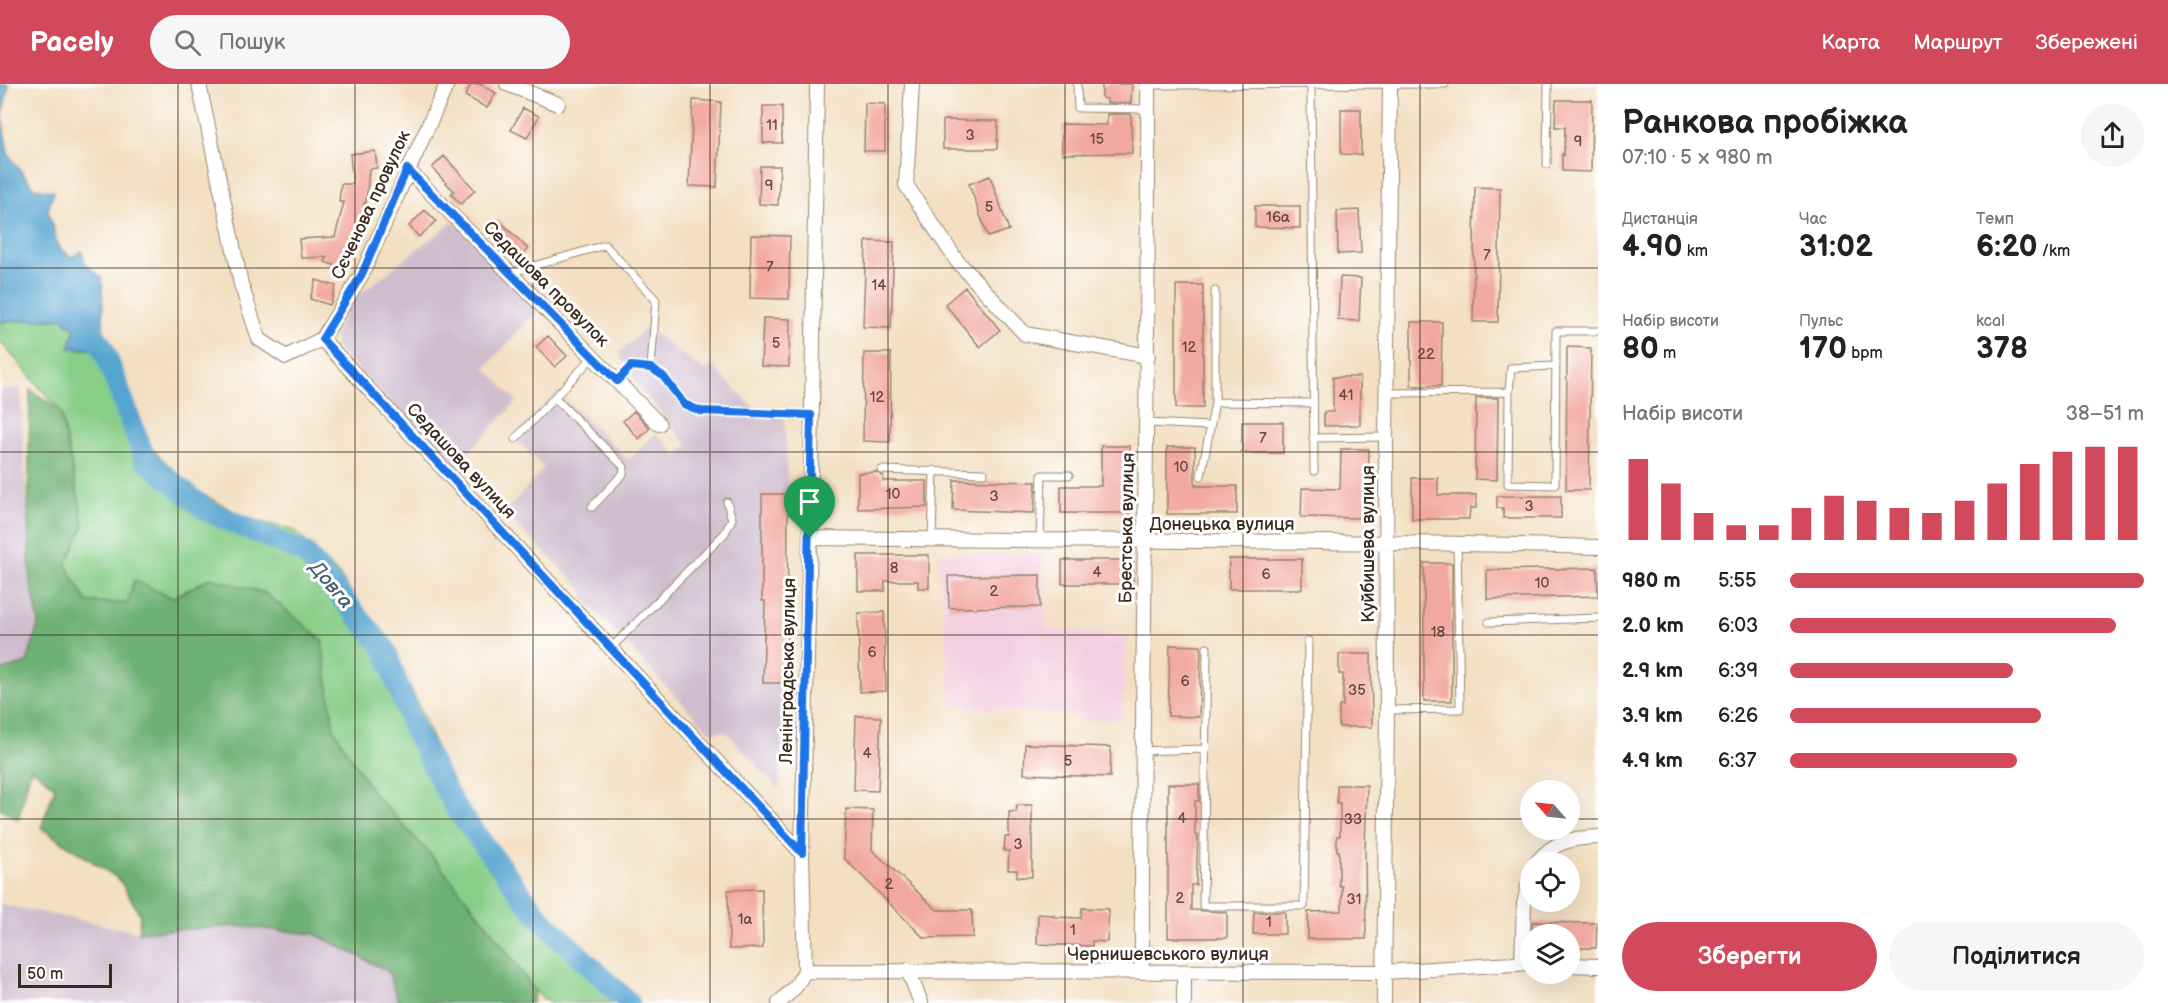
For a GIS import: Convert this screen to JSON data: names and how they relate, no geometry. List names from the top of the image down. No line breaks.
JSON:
{"streets":{"street":["Сєченова провулок","Седашова провулок","Седашова вулиця","Донецька вулиця","Брестська вулиця","Куйбишева вулиця","Ленінградська вулиця","Чернишевського вулиця"]},"crossings":[["Сєченова провулок","Седашова провулок"],["Сєченова провулок","Седашова вулиця"],["Седашова вулиця","Ленінградська вулиця"],["Донецька вулиця","Брестська вулиця"],["Донецька вулиця","Куйбишева вулиця"],["Донецька вулиця","Ленінградська вулиця"],["Брестська вулиця","Чернишевського вулиця"],["Куйбишева вулиця","Чернишевського вулиця"],["Ленінградська вулиця","Чернишевського вулиця"]],"water":["Довга"],"house_numbers":["11","3","15","9","9","5","16а","7","7","14","5","12","22","41","12","7","10","10","3","3","8","4","6","10","2","18","6","6","35","4","5","4","33","3","2","2","31","1а","1","1"],"scale_bar":"50 m","north":"top left","page":{"header":"Pacely","search":"Пошук","nav":["Карта","Маршрут","Збережені"],"heading":["Ранкова пробіжка","07:10 · 5 × 980 m"],"stats":[["Дистанція","4.90 km"],["Час","31:02"],["Темп","6:20 /km"],["Набір висоти","80 m"],["Пульс","170 bpm"],["kcal","378"]],"chart":["Набір висоти","38–51 m"],"list":[{"name":"980 m","note":"5:55"},{"name":"2.0 km","note":"6:03"},{"name":"2.9 km","note":"6:39"},{"name":"3.9 km","note":"6:26"},{"name":"4.9 km","note":"6:37"}],"buttons":["Зберегти","Поділитися"],"scale":"50 m"}}
